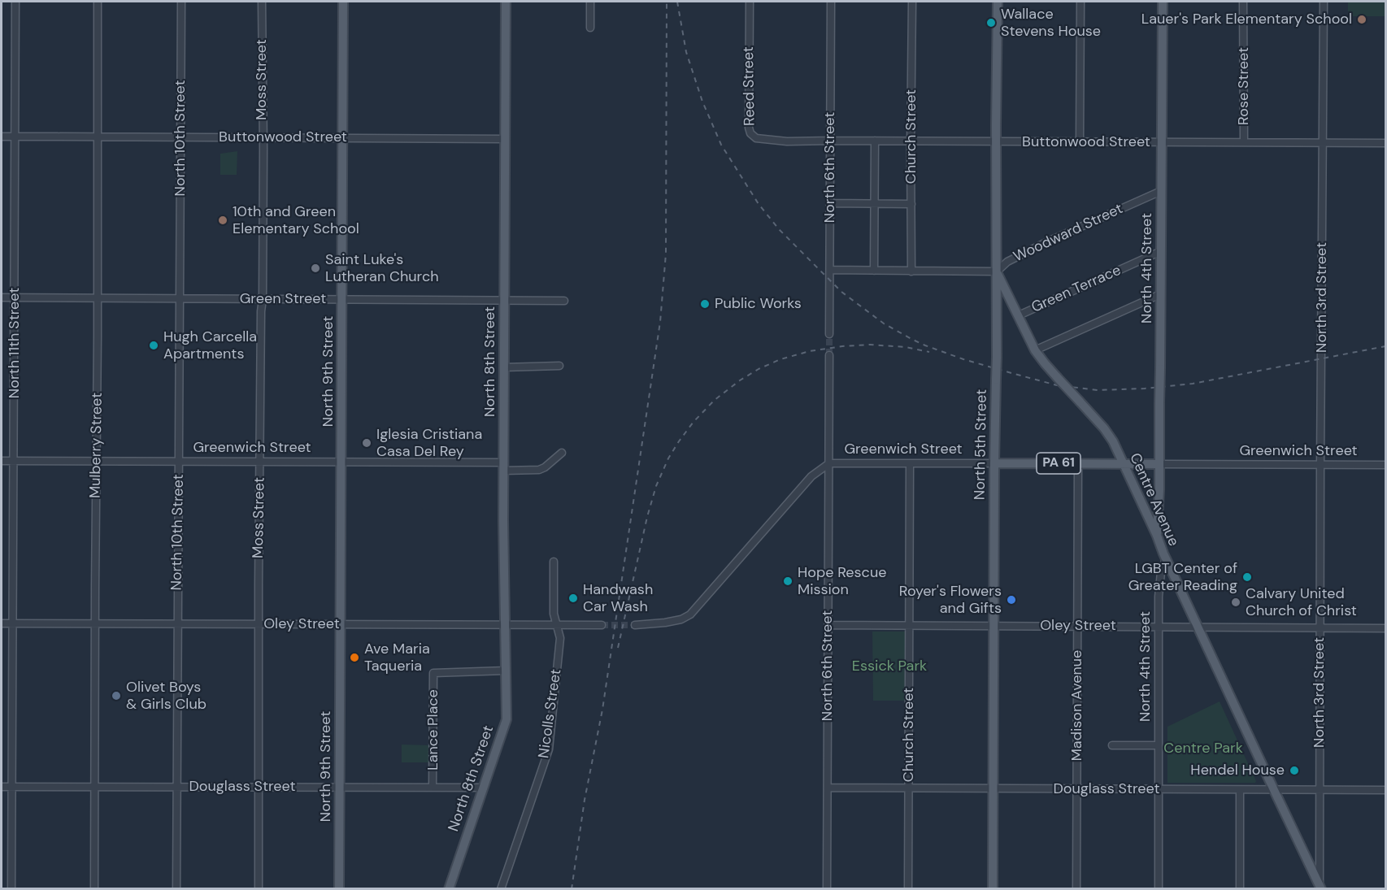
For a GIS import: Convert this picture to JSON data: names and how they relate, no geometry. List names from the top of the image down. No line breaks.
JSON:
{"streets":{"main road":["North 4th Street","North 8th Street","North 9th Street","North 5th Street","Greenwich Street","PA 61","Centre Avenue"],"street":["Moss Street","Reed Street","Rose Street","Church Street","Buttonwood Street","North 10th Street","North 6th Street","Woodward Street","Green Terrace","North 3rd Street","Green Street","North 11th Street","Mulberry Street","Oley Street","Madison Avenue","Nicolls Street","Lance Place","Douglass Street"]},"crossings":[["Moss Street","Buttonwood Street"],["Moss Street","Green Street"],["Moss Street","Greenwich Street"],["Moss Street","Oley Street"],["Moss Street","Douglass Street"],["Reed Street","Buttonwood Street"],["Rose Street","Buttonwood Street"],["Church Street","Buttonwood Street"],["Church Street","Greenwich Street"],["Church Street","Oley Street"],["Church Street","Douglass Street"],["Buttonwood Street","North 10th Street"],["Buttonwood Street","North 6th Street"],["Buttonwood Street","North 4th Street"],["Buttonwood Street","North 3rd Street"],["Buttonwood Street","North 11th Street"],["Buttonwood Street","North 8th Street"],["Buttonwood Street","North 9th Street"],["Buttonwood Street","North 5th Street"],["Buttonwood Street","Mulberry Street"],["North 10th Street","Green Street"],["North 10th Street","Greenwich Street"],["North 10th Street","Oley Street"],["North 10th Street","Douglass Street"],["North 6th Street","Greenwich Street"],["North 6th Street","Oley Street"],["North 6th Street","Douglass Street"],["Woodward Street","North 4th Street"],["Woodward Street","North 5th Street"],["Woodward Street","Centre Avenue"],["North 4th Street","Green Terrace"],["North 4th Street","Greenwich Street"],["North 4th Street","Centre Avenue"],["North 4th Street","Oley Street"],["North 4th Street","Douglass Street"],["Green Terrace","Centre Avenue"],["North 3rd Street","Greenwich Street"],["North 3rd Street","Centre Avenue"],["North 3rd Street","Oley Street"],["North 3rd Street","Douglass Street"],["Green Street","North 11th Street"],["Green Street","North 8th Street"],["Green Street","North 9th Street"],["Green Street","Mulberry Street"],["North 11th Street","Greenwich Street"],["North 11th Street","Oley Street"],["North 11th Street","Douglass Street"],["North 8th Street","Greenwich Street"],["North 8th Street","Oley Street"],["North 8th Street","Lance Place"],["North 8th Street","Douglass Street"],["North 9th Street","Greenwich Street"],["North 9th Street","Oley Street"],["North 9th Street","Douglass Street"],["North 5th Street","Greenwich Street"],["North 5th Street","Centre Avenue"],["North 5th Street","Oley Street"],["North 5th Street","Douglass Street"],["Mulberry Street","Greenwich Street"],["Mulberry Street","Oley Street"],["Mulberry Street","Douglass Street"],["Greenwich Street","Centre Avenue"],["Greenwich Street","Madison Avenue"],["Centre Avenue","Oley Street"],["Centre Avenue","Douglass Street"],["Oley Street","Madison Avenue"],["Oley Street","Nicolls Street"],["Madison Avenue","Douglass Street"],["Lance Place","Douglass Street"]],"parks":["Essick Park","Centre Park"],"places":["Lauer's Park Elementary School","Wallace Stevens House","10th and Green Elementary School","Saint Luke's Lutheran Church","Public Works","Hugh Carcella Apartments","Iglesia Cristiana Casa Del Rey","LGBT Center of Greater Reading","Hope Rescue Mission","Handwash Car Wash","Royer's Flowers and Gifts","Calvary United Church of Christ","Ave Maria Taqueria","Olivet Boys & Girls Club","Hendel House"]}
